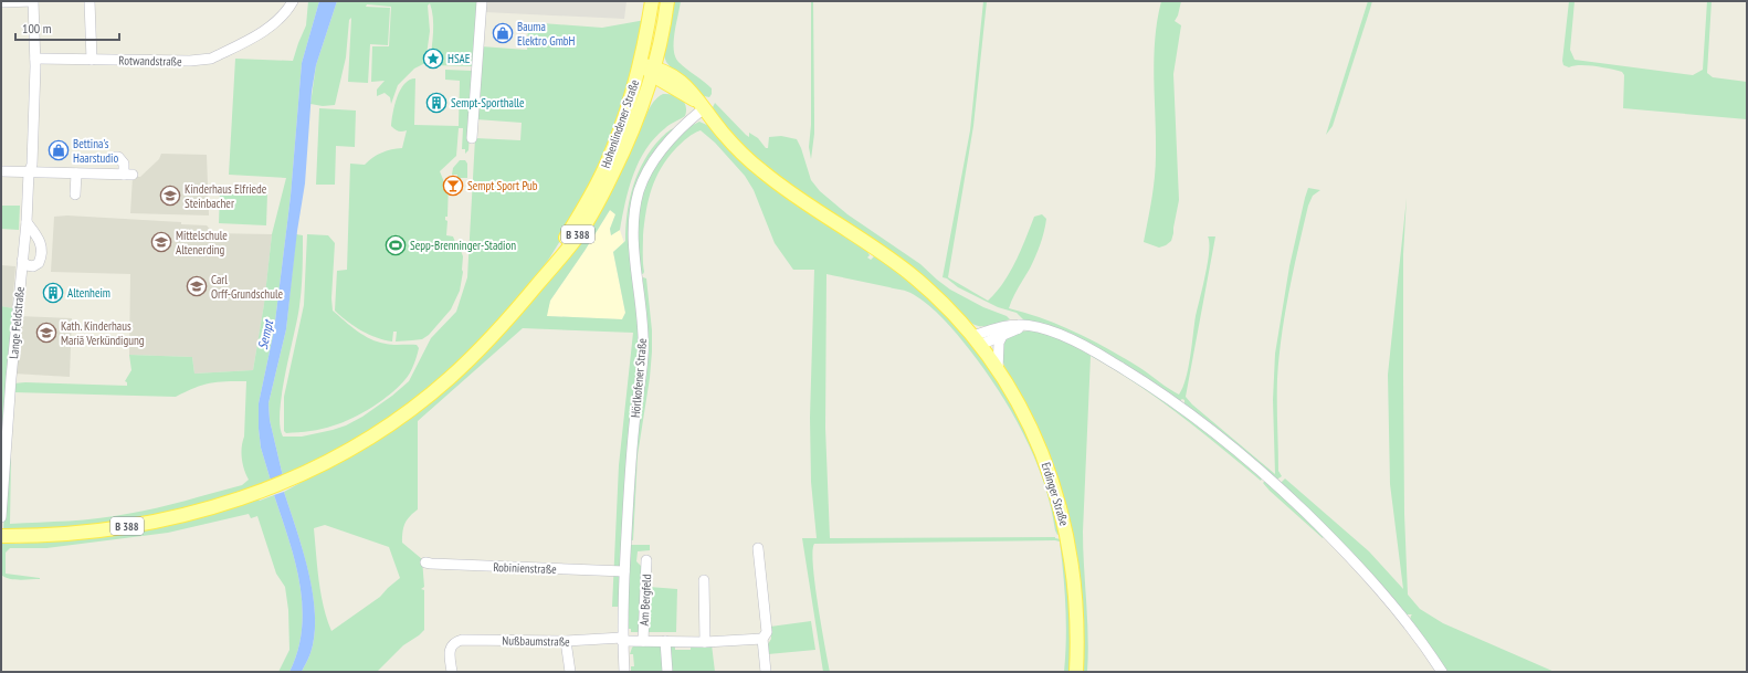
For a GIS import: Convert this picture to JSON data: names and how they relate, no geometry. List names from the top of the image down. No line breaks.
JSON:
{"streets":{"main road":["Hohenlindener Straße","B 388","Erdinger Straße"],"street":["Rotwandstraße","Lange Feldstraße","Hörlkofener Straße","Robinienstraße","Am Bergfeld","Nußbaumstraße"]},"crossings":[["Rotwandstraße","Lange Feldstraße"],["Hohenlindener Straße","B 388"],["B 388","Erdinger Straße"],["Hörlkofener Straße","Erdinger Straße"],["Hörlkofener Straße","Robinienstraße"],["Hörlkofener Straße","Am Bergfeld"],["Hörlkofener Straße","Nußbaumstraße"],["Am Bergfeld","Nußbaumstraße"]],"water":["Sempt"],"places":{"shop":["Bauma Elektro GmbH","Bettina's Haarstudio"],"place":["HSAE"],"building":["Sempt-Sporthalle","Altenheim"],"bar":["Sempt Sport Pub"],"school or university":["Kinderhaus Elfriede Steinbacher","Mittelschule Altenerding","Carl Orff-Grundschule","Kath. Kinderhaus Mariä Verkündigung"],"sports":["Sepp-Brenninger-Stadion"]},"scale_bar":"100 m"}
